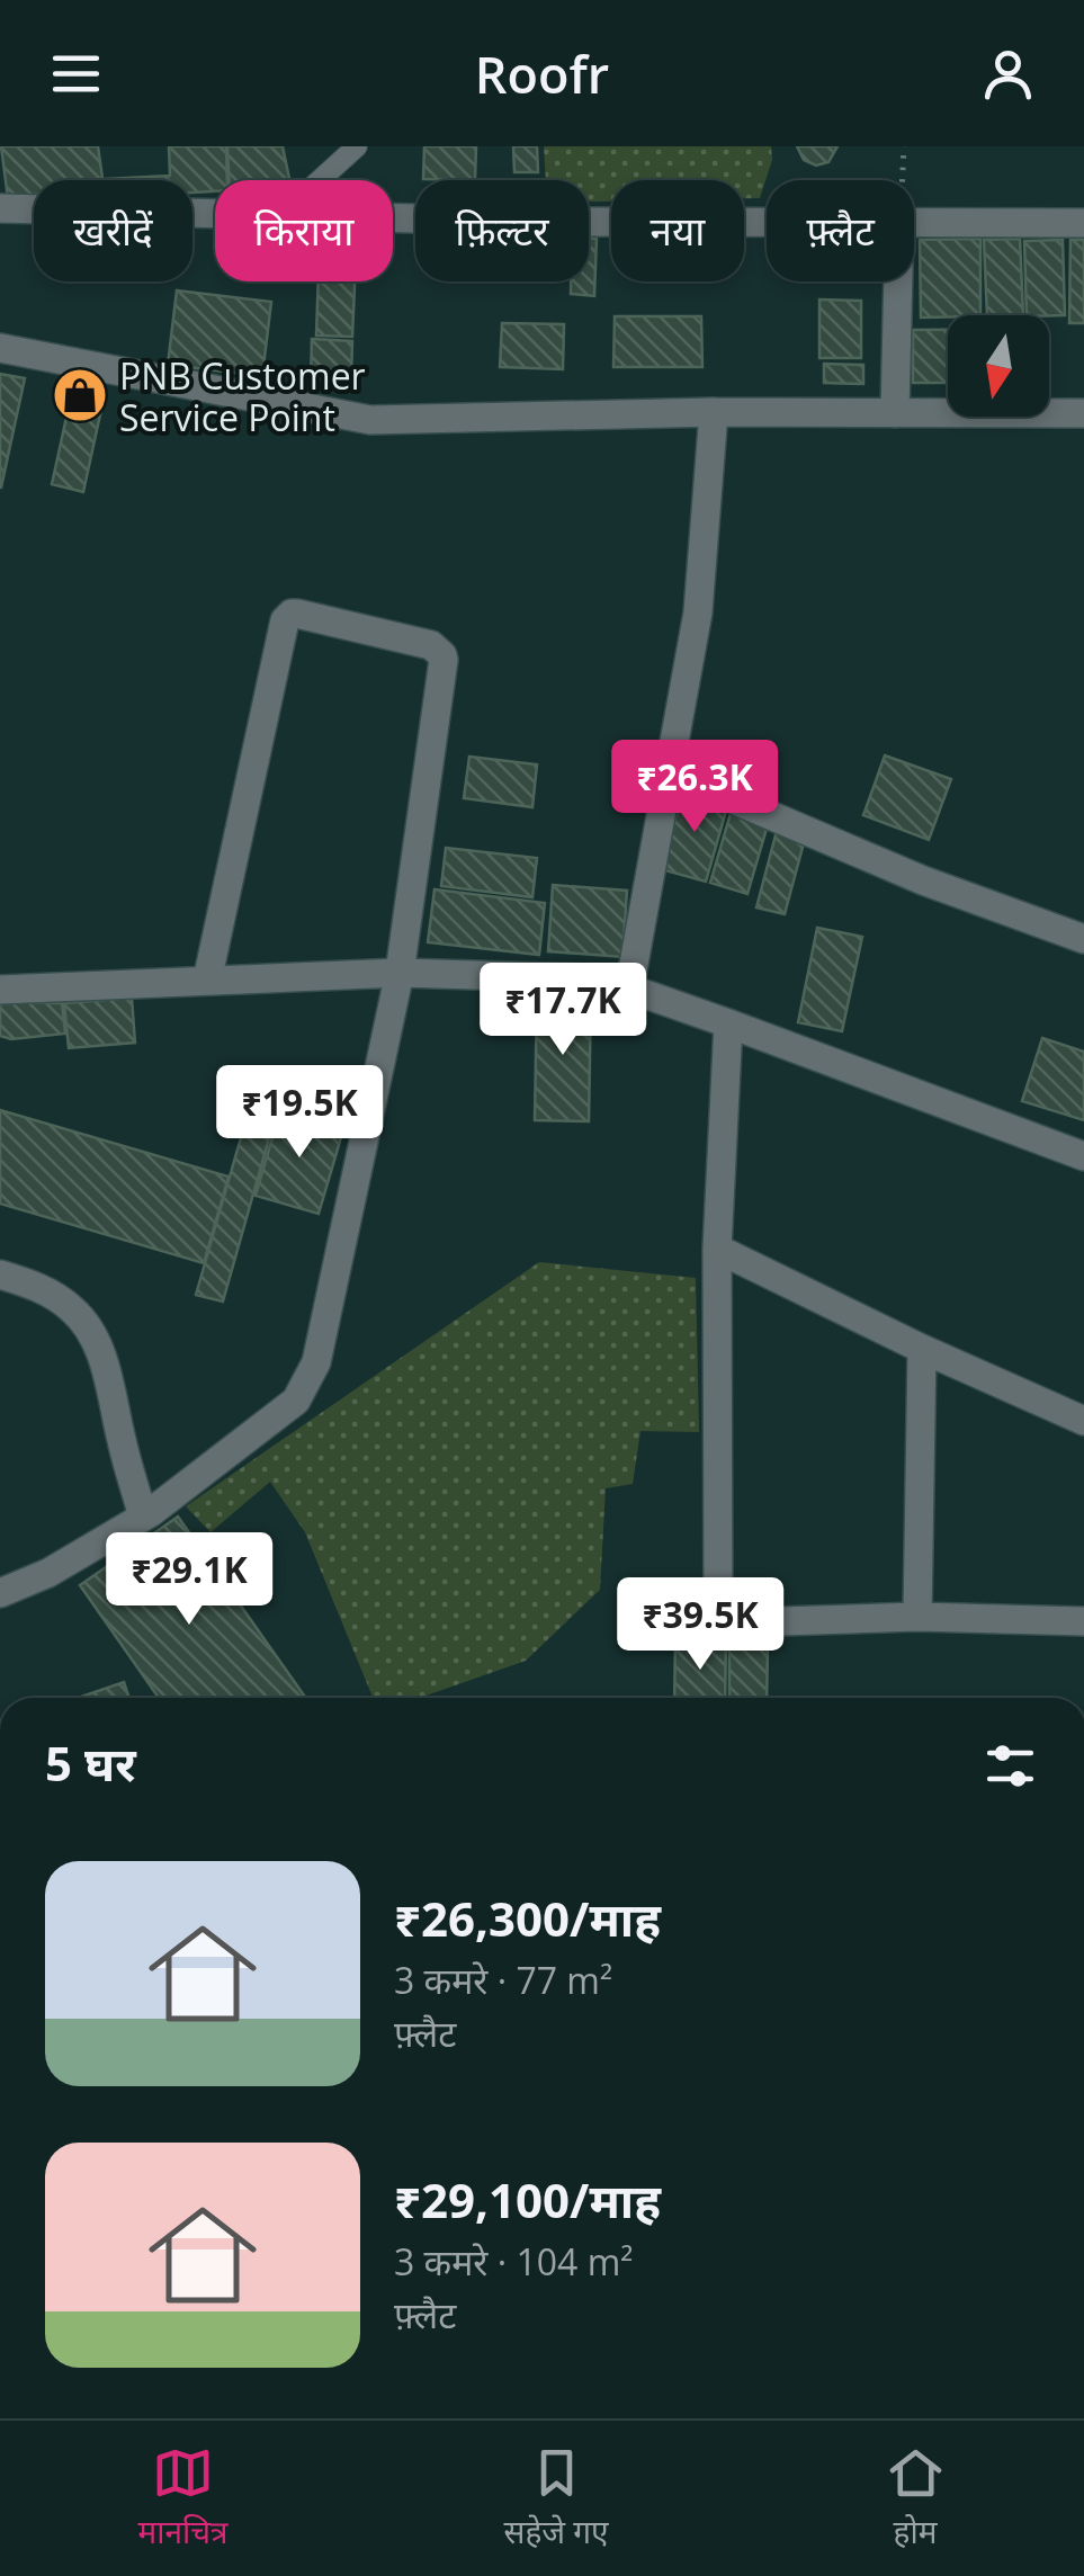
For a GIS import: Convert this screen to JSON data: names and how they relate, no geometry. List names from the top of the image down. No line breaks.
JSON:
{"places":{"shop":["PNB Customer Service Point"]},"north":"bottom","page":{"header":"Roofr","chip":["खरीदें","किराया","फ़िल्टर","नया","फ़्लैट"],"price":["₹26.3K","₹17.7K","₹19.5K","₹29.1K","₹39.5K"],"heading":"5 घर","list":[{"name":"₹26,300/माह","note":"3 कमरे · 77 m² · फ़्लैट"},{"name":"₹29,100/माह","note":"3 कमरे · 104 m² · फ़्लैट"}],"tabs":["मानचित्र","सहेजे गए","होम"]}}
